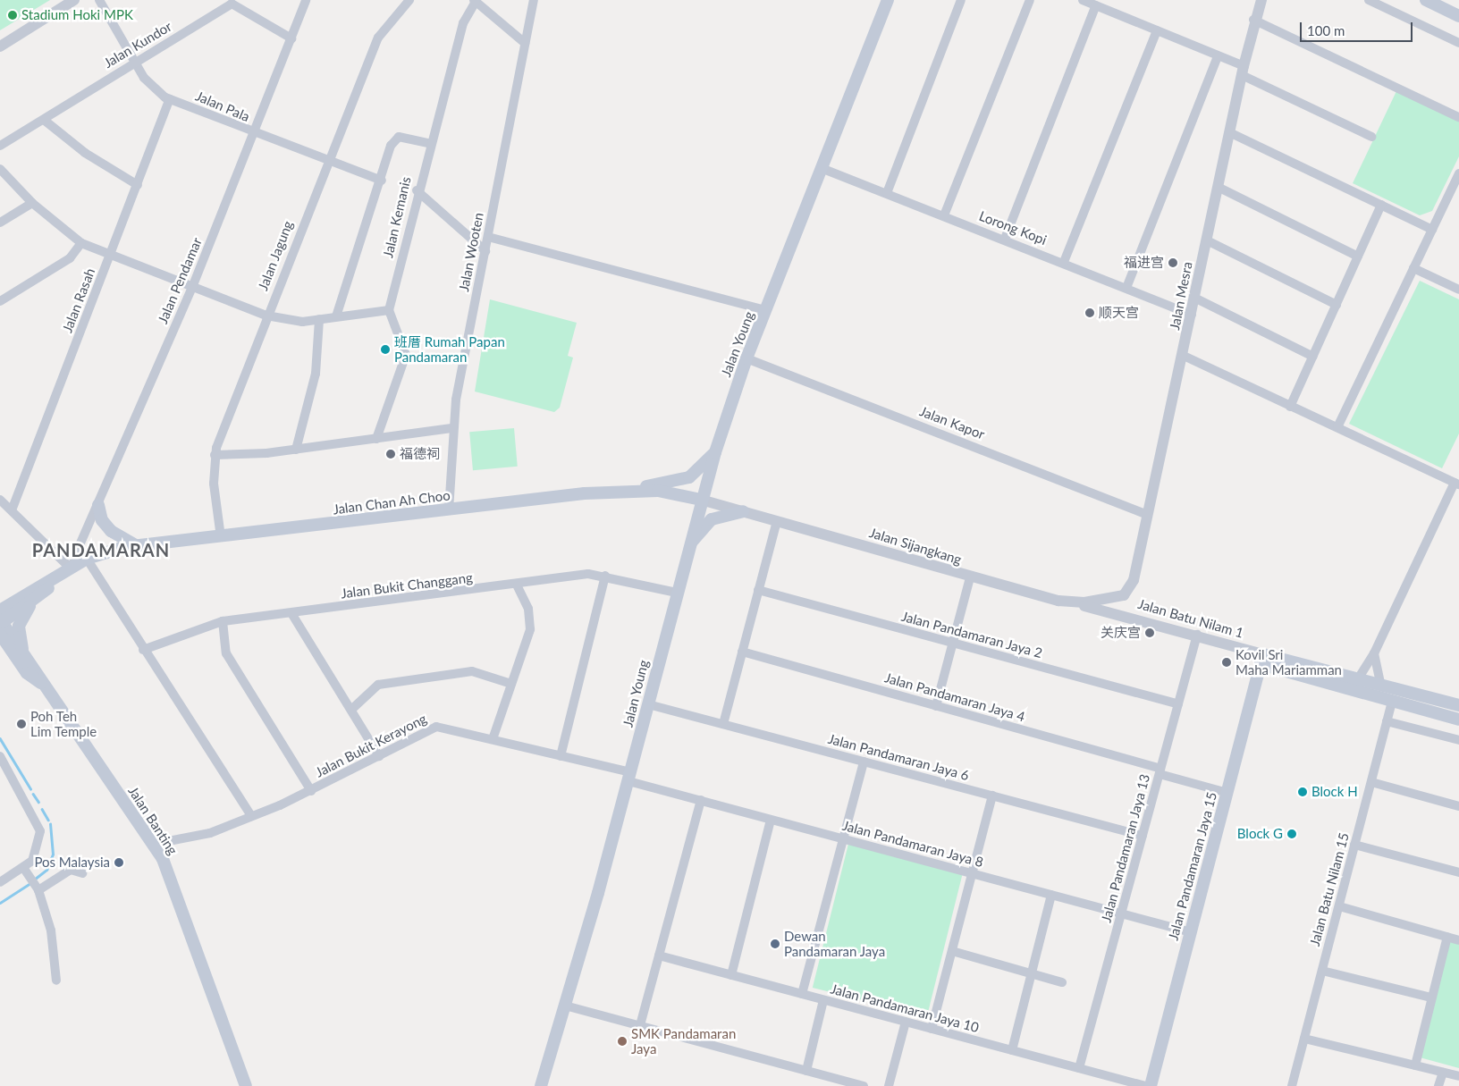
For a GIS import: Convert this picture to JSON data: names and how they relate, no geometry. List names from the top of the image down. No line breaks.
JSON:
{"streets":{"main road":["Jalan Young","Jalan Chan Ah Choo","Jalan Batu Nilam 1","Jalan Banting","Jalan Pandamaran Jaya 15"],"street":["Jalan Kundor","Jalan Pala","Jalan Kemanis","Lorong Kopi","Jalan Wooten","Jalan Jagung","Jalan Pendamar","Jalan Mesra","Jalan Rasah","Jalan Kapor","Jalan Sijangkang","Jalan Bukit Changgang","Jalan Pandamaran Jaya 2","Jalan Pandamaran Jaya 4","Jalan Bukit Kerayong","Jalan Pandamaran Jaya 6","Jalan Pandamaran Jaya 8","Jalan Pandamaran Jaya 13","Jalan Batu Nilam 15","Jalan Pandamaran Jaya 10"]},"crossings":[["Jalan Kundor","Jalan Pala"],["Jalan Kundor","Jalan Pendamar"],["Jalan Pala","Jalan Jagung"],["Jalan Pala","Jalan Pendamar"],["Jalan Pala","Jalan Rasah"],["Lorong Kopi","Jalan Mesra"],["Lorong Kopi","Jalan Young"],["Jalan Wooten","Jalan Young"],["Jalan Wooten","Jalan Chan Ah Choo"],["Jalan Jagung","Jalan Chan Ah Choo"],["Jalan Pendamar","Jalan Chan Ah Choo"],["Jalan Mesra","Jalan Kapor"],["Jalan Mesra","Jalan Sijangkang"],["Jalan Young","Jalan Kapor"],["Jalan Young","Jalan Chan Ah Choo"],["Jalan Young","Jalan Sijangkang"],["Jalan Young","Jalan Bukit Changgang"],["Jalan Young","Jalan Bukit Kerayong"],["Jalan Young","Jalan Pandamaran Jaya 6"],["Jalan Young","Jalan Pandamaran Jaya 8"],["Jalan Chan Ah Choo","Jalan Sijangkang"],["Jalan Sijangkang","Jalan Batu Nilam 1"],["Jalan Batu Nilam 1","Jalan Pandamaran Jaya 13"],["Jalan Batu Nilam 1","Jalan Pandamaran Jaya 15"],["Jalan Batu Nilam 1","Jalan Batu Nilam 15"],["Jalan Pandamaran Jaya 2","Jalan Pandamaran Jaya 13"],["Jalan Pandamaran Jaya 4","Jalan Pandamaran Jaya 13"],["Jalan Pandamaran Jaya 4","Jalan Pandamaran Jaya 15"],["Jalan Bukit Kerayong","Jalan Banting"],["Jalan Bukit Kerayong","Jalan Pandamaran Jaya 8"],["Jalan Pandamaran Jaya 6","Jalan Pandamaran Jaya 13"],["Jalan Pandamaran Jaya 8","Jalan Pandamaran Jaya 13"],["Jalan Pandamaran Jaya 8","Jalan Pandamaran Jaya 15"],["Jalan Pandamaran Jaya 13","Jalan Pandamaran Jaya 10"]],"districts":["PANDAMARAN"],"places":["Stadium Hoki MPK","福进宫","顺天宫","班厝 Rumah Papan Pandamaran","福德祠","关庆宫","Kovil Sri Maha Mariamman","Poh Teh Lim Temple","Block H","Block G","Pos Malaysia","Dewan Pandamaran Jaya","SMK Pandamaran Jaya"],"scale_bar":"100 m"}
